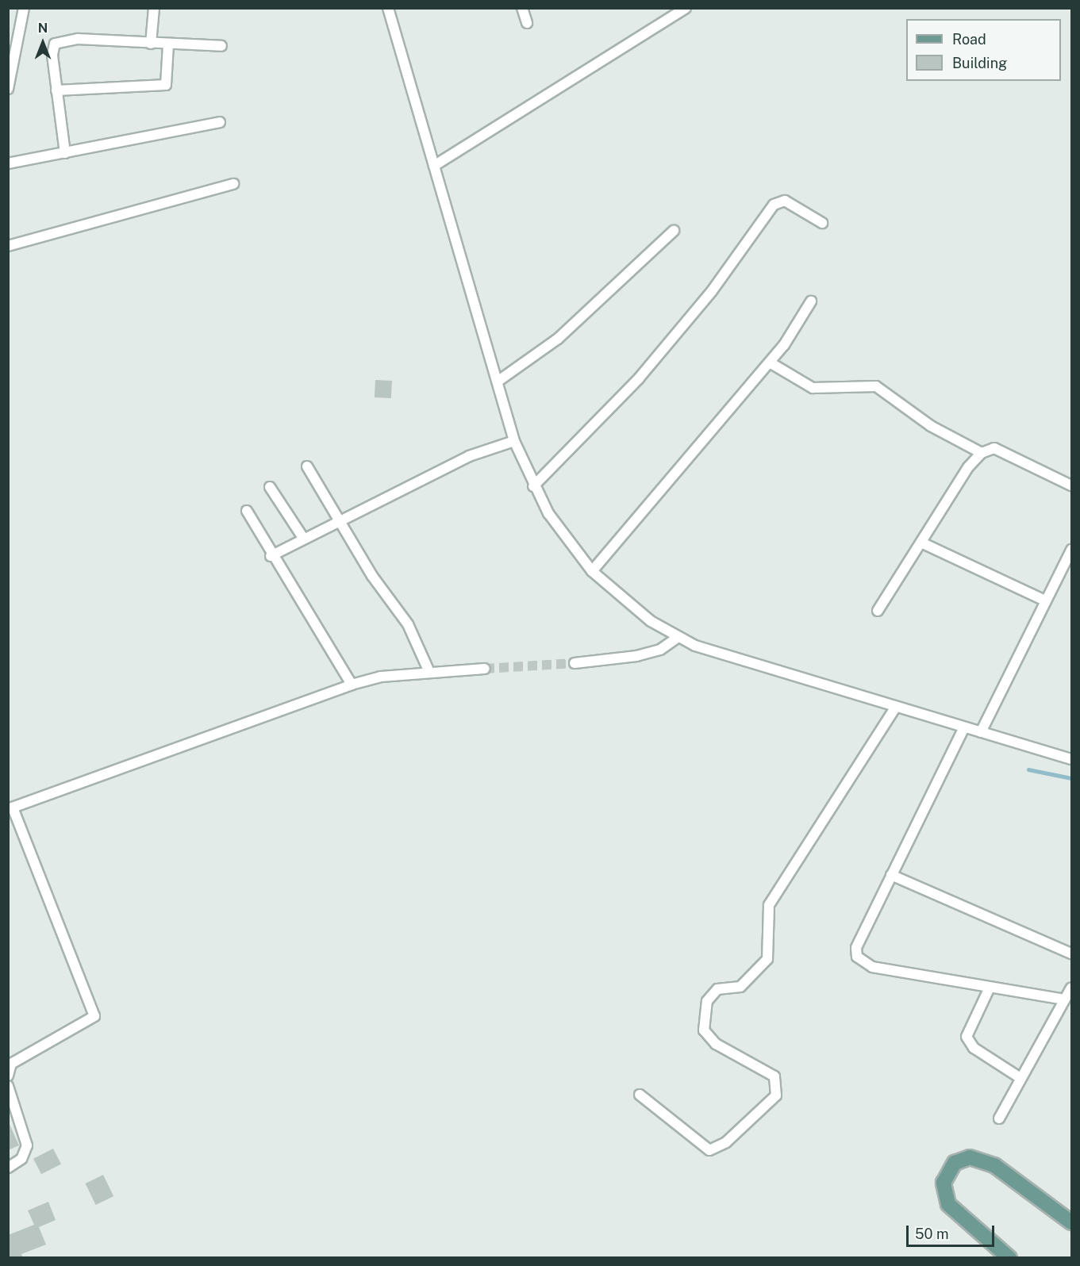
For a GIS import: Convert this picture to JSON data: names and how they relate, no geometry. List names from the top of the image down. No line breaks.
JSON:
{"legend":["Road","Building"],"scale_bar":"50 m","north":"top"}
